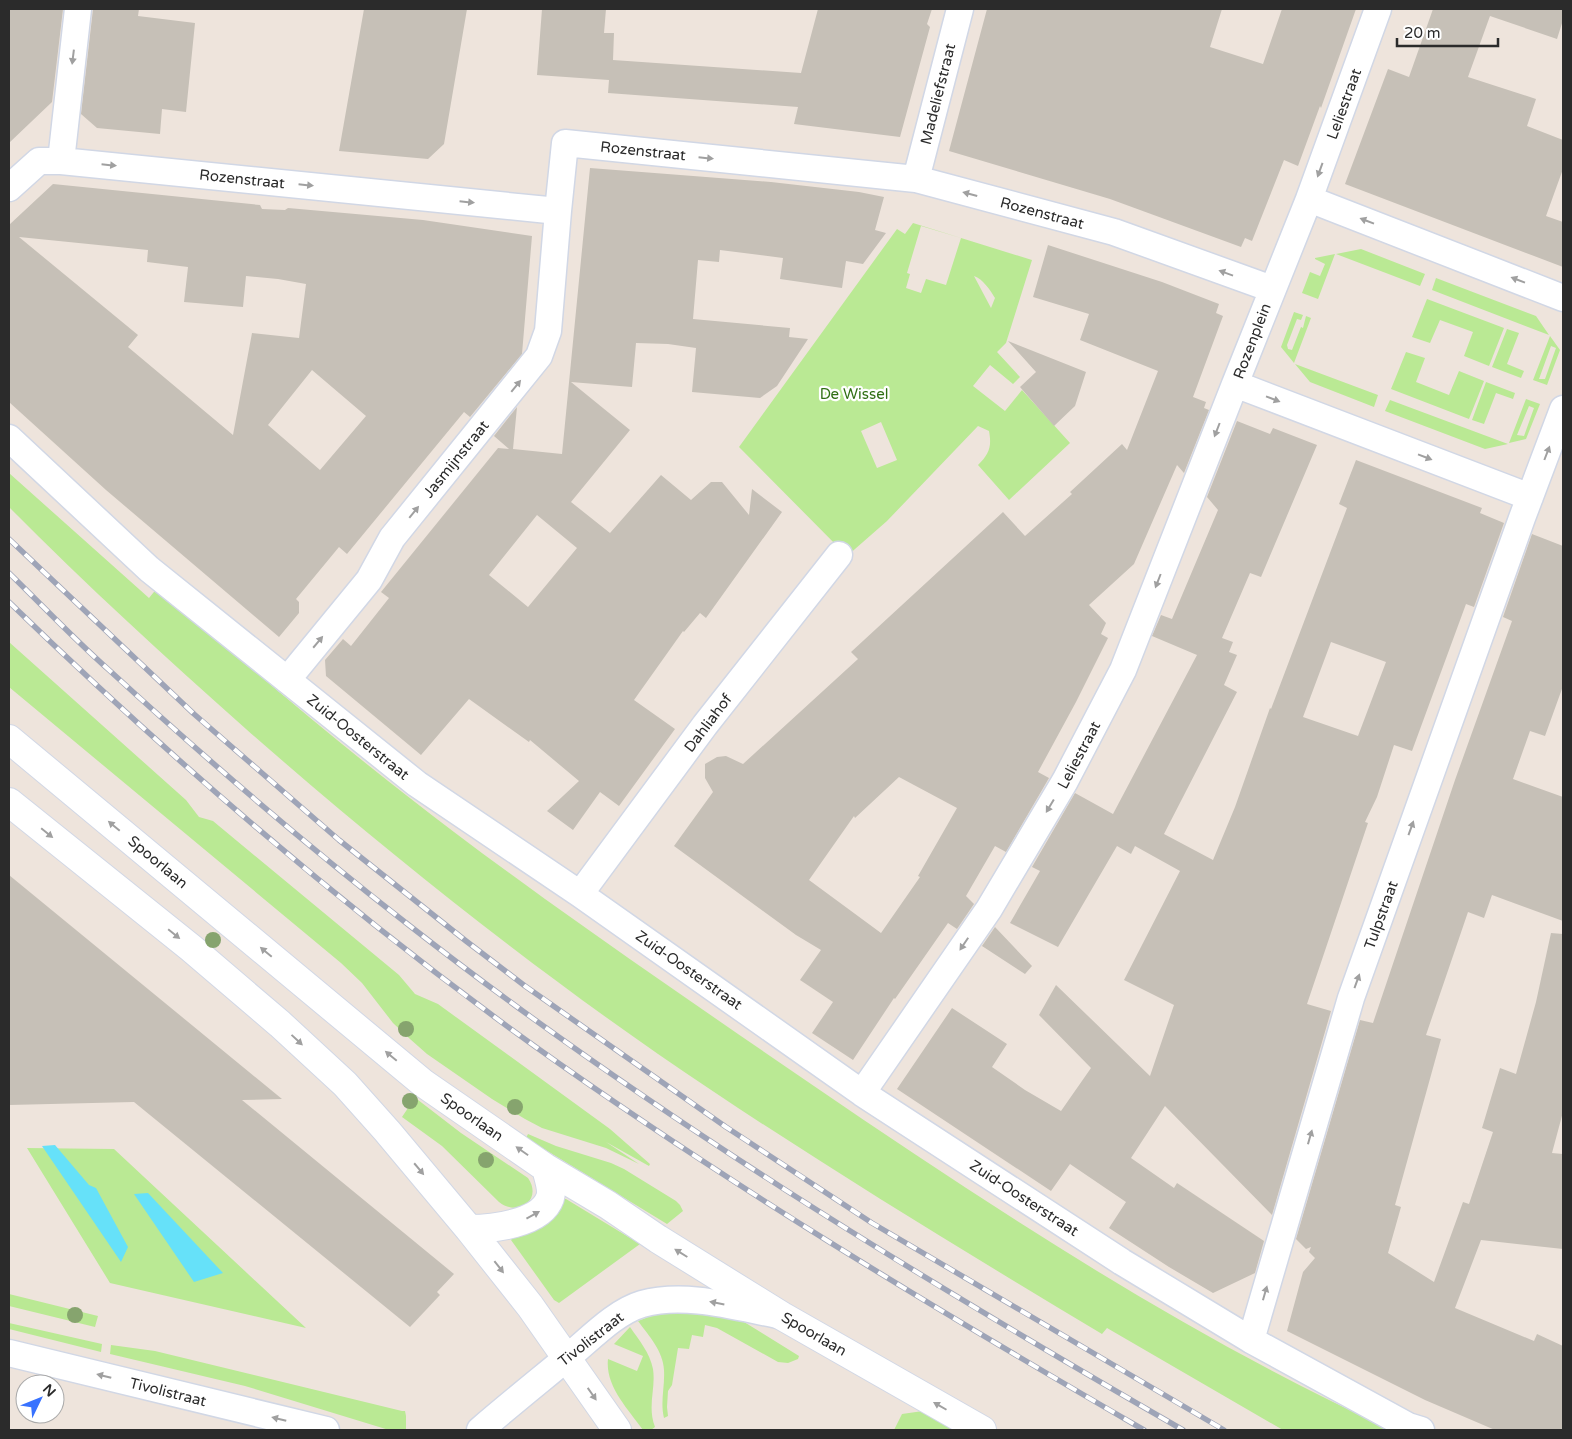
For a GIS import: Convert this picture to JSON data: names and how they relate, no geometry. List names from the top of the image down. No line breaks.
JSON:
{"streets":{"street":["Madeliefstraat","Leliestraat","Rozenstraat","Rozenplein","Jasmijnstraat","Dahliahof","Zuid-Oosterstraat","Spoorlaan","Tulpstraat","Tivolistraat"]},"crossings":[["Madeliefstraat","Rozenstraat"],["Leliestraat","Rozenplein"],["Leliestraat","Zuid-Oosterstraat"],["Rozenstraat","Rozenplein"],["Rozenstraat","Jasmijnstraat"],["Rozenplein","Tulpstraat"],["Jasmijnstraat","Zuid-Oosterstraat"],["Dahliahof","Zuid-Oosterstraat"],["Zuid-Oosterstraat","Tulpstraat"],["Spoorlaan","Tivolistraat"]],"one_way":["Leliestraat","Jasmijnstraat","Tulpstraat","Tivolistraat"],"parks":["De Wissel"],"scale_bar":"20 m","north":"top right"}
